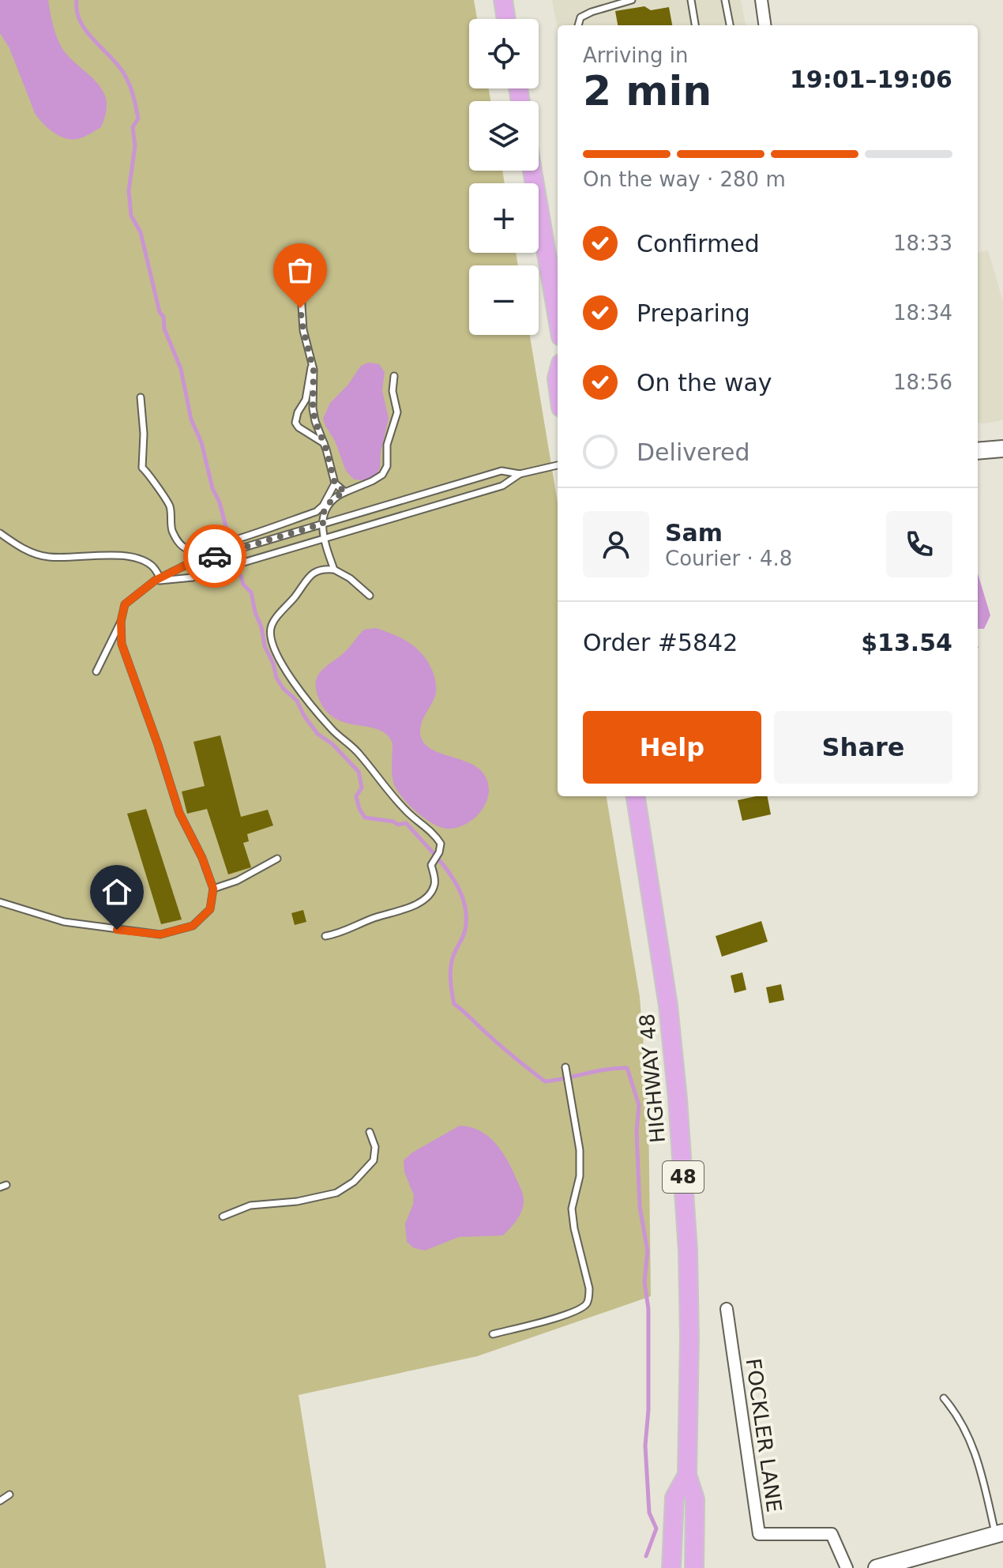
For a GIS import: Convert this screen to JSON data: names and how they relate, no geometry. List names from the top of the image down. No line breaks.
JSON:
{"streets":{"main road":["HIGHWAY 48","48"],"street":["FOCKLER LANE"]},"page":{"map_buttons":["+","−"],"heading":["2 min","Arriving in","19:01–19:06"],"panel":["Sam","Courier · 4.8","Order #5842","$13.54"],"bar":"On the way · 280 m","list":[["Confirmed","18:33"],["Preparing","18:34"],["On the way","18:56"],"Delivered"],"buttons":["Help","Share"]}}
